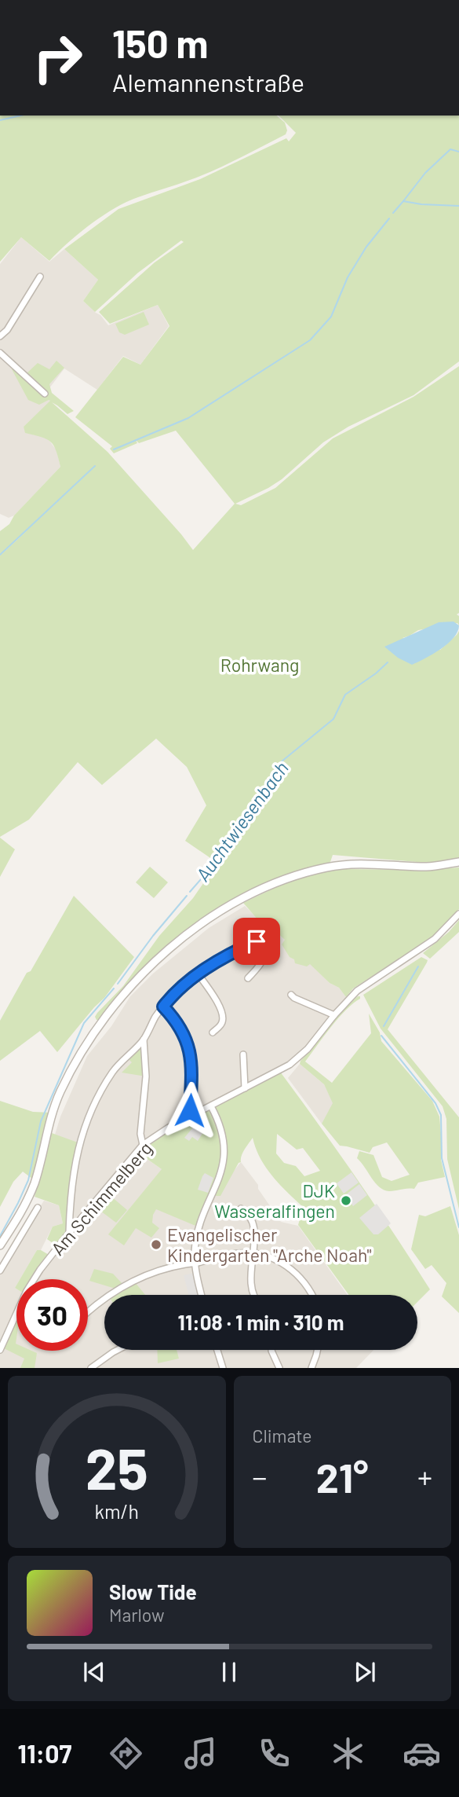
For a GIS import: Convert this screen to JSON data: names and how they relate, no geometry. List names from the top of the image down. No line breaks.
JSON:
{"streets":{"street":["Am Schimmelberg"]},"water":["Auchtwiesenbach"],"parks":["Rohrwang"],"places":["DJK Wasseralfingen","Evangelischer Kindergarten \"Arche Noah\""],"page":{"turn":["150 m","Alemannenstraße"],"limit":"30","trip":"11:08 · 1 min · 310 m","tile":"Climate","heat":["−","21°","+"],"song":["Slow Tide","Marlow"],"tabs":"11:07","gauge":["25","km/h"]}}
